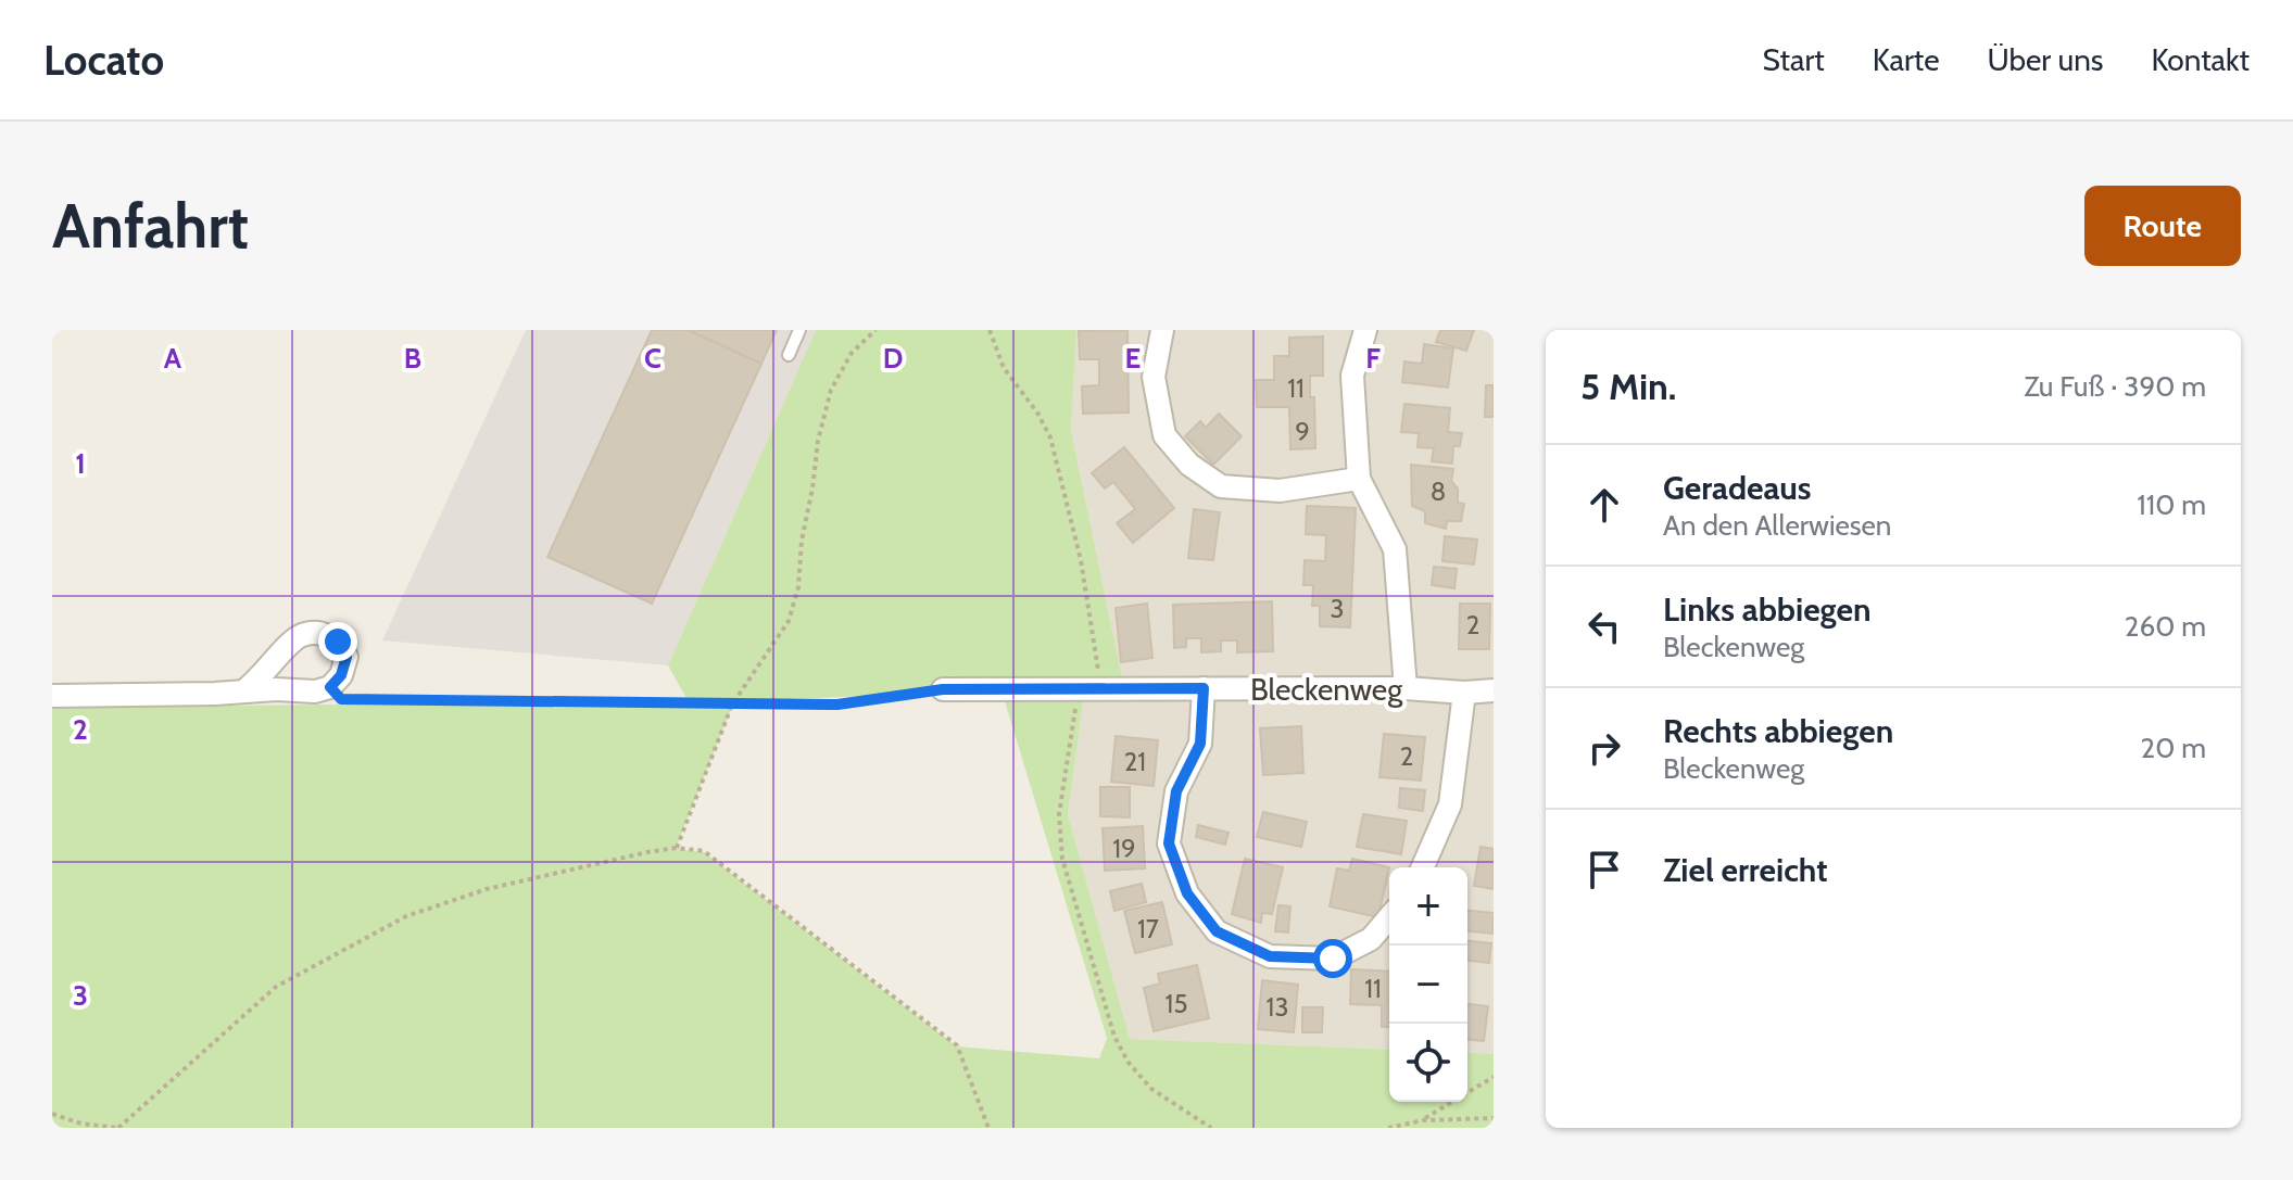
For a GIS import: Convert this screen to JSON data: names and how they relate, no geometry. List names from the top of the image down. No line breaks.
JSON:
{"streets":{"street":["Bleckenweg"]},"house_numbers":["11","9","8","3","2","2","21","19","17","11","15","13"],"page":{"header":"Locato","nav":["Start","Karte","Über uns","Kontakt"],"buttons":"Route","title":"Anfahrt","heading":["5 Min.","Zu Fuß · 390 m"],"list":[["Geradeaus","An den Allerwiesen","110 m"],["Links abbiegen","Bleckenweg","260 m"],["Rechts abbiegen","Bleckenweg","20 m"],"Ziel erreicht"],"map_buttons":["+","−"]},"grid":{"columns":["A","B","C","D","E","F"],"rows":["1","2","3"]}}
